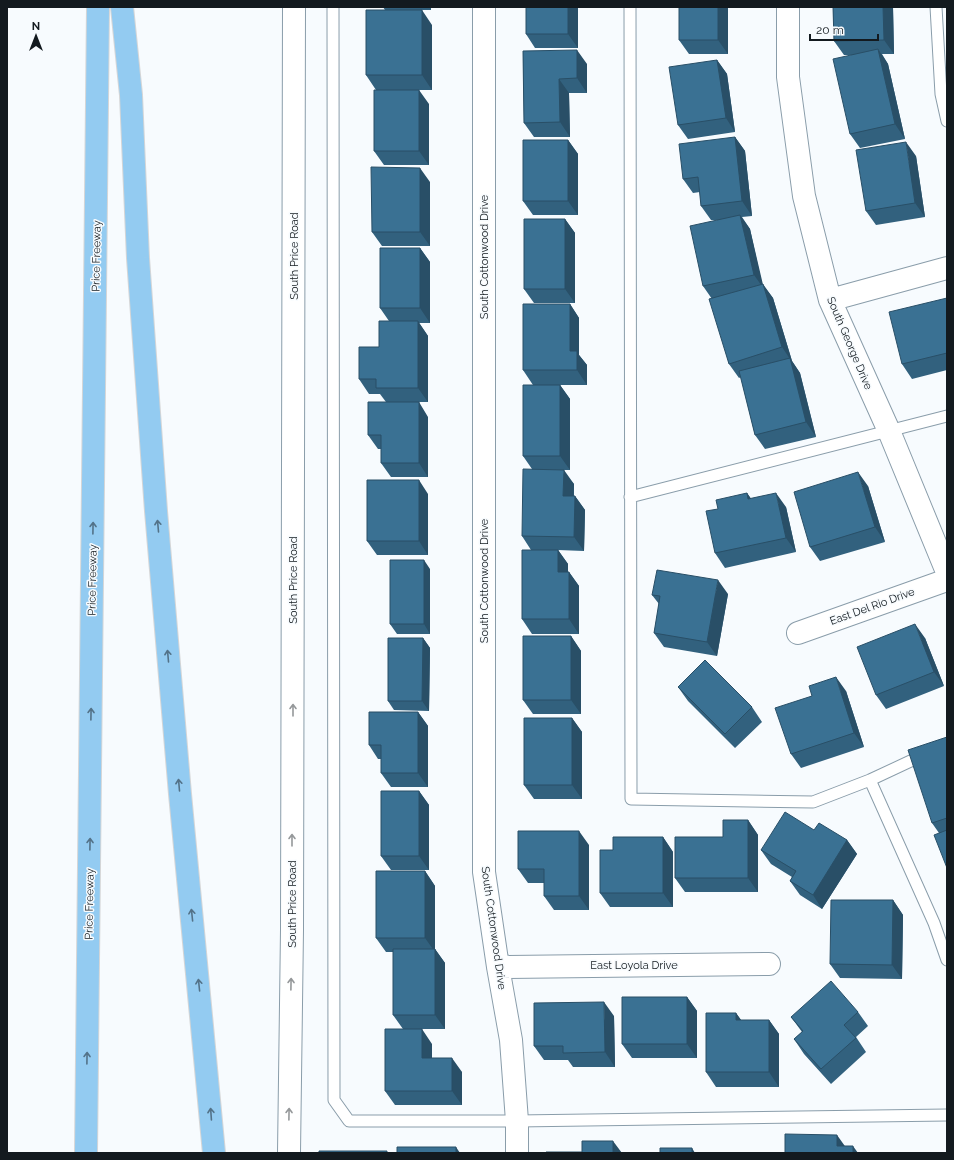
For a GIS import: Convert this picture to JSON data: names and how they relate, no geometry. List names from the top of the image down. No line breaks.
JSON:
{"streets":{"highway":["Price Freeway"],"street":["South Price Road","South Cottonwood Drive","South George Drive","East Del Rio Drive","East Loyola Drive"]},"crossings":[["South Cottonwood Drive","East Loyola Drive"]],"one_way":["South Price Road"],"scale_bar":"20 m","north":"top"}
